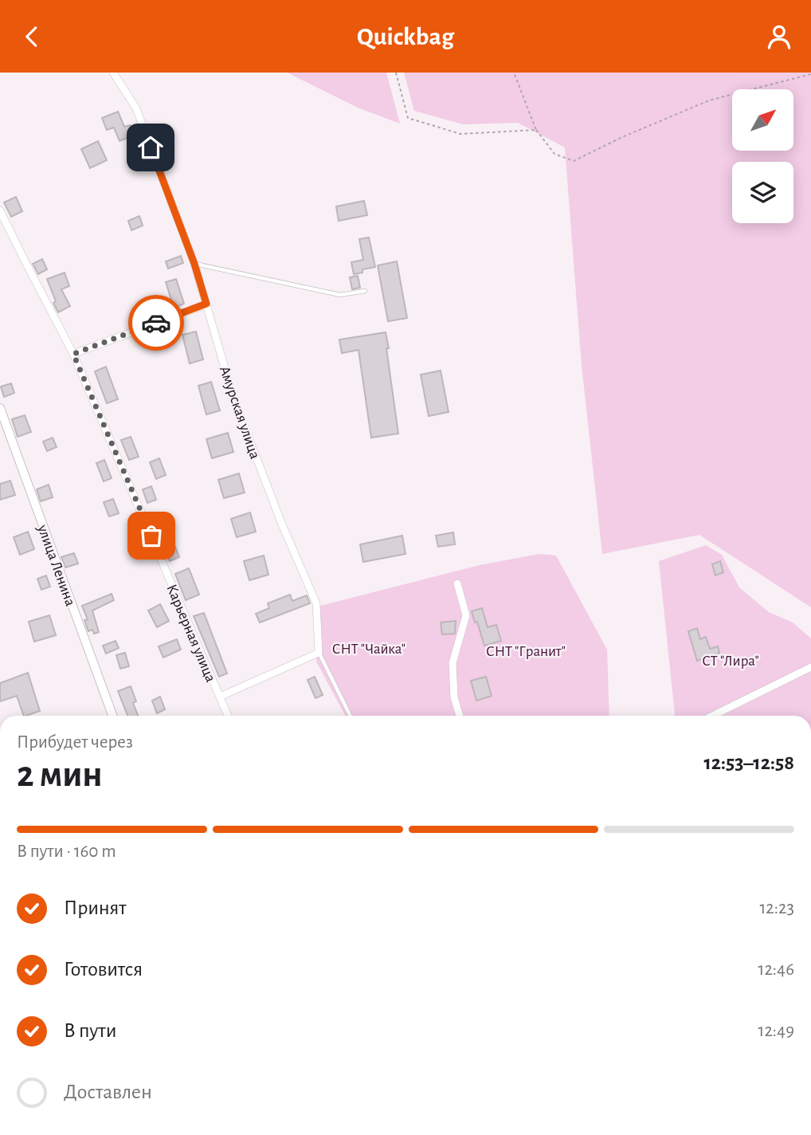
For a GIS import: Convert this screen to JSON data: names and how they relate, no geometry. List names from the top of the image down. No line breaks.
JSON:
{"streets":{"street":["Амурская улица","улица Ленина","Карьерная улица"]},"parks":["СНТ \"Чайка\"","СНТ \"Гранит\"","СТ \"Лира\""],"north":"top right","page":{"header":"Quickbag","heading":["2 мин","Прибудет через","12:53–12:58"],"bar":"В пути · 160 m","list":[["Принят","12:23"],["Готовится","12:46"],["В пути","12:49"],"Доставлен"]}}
